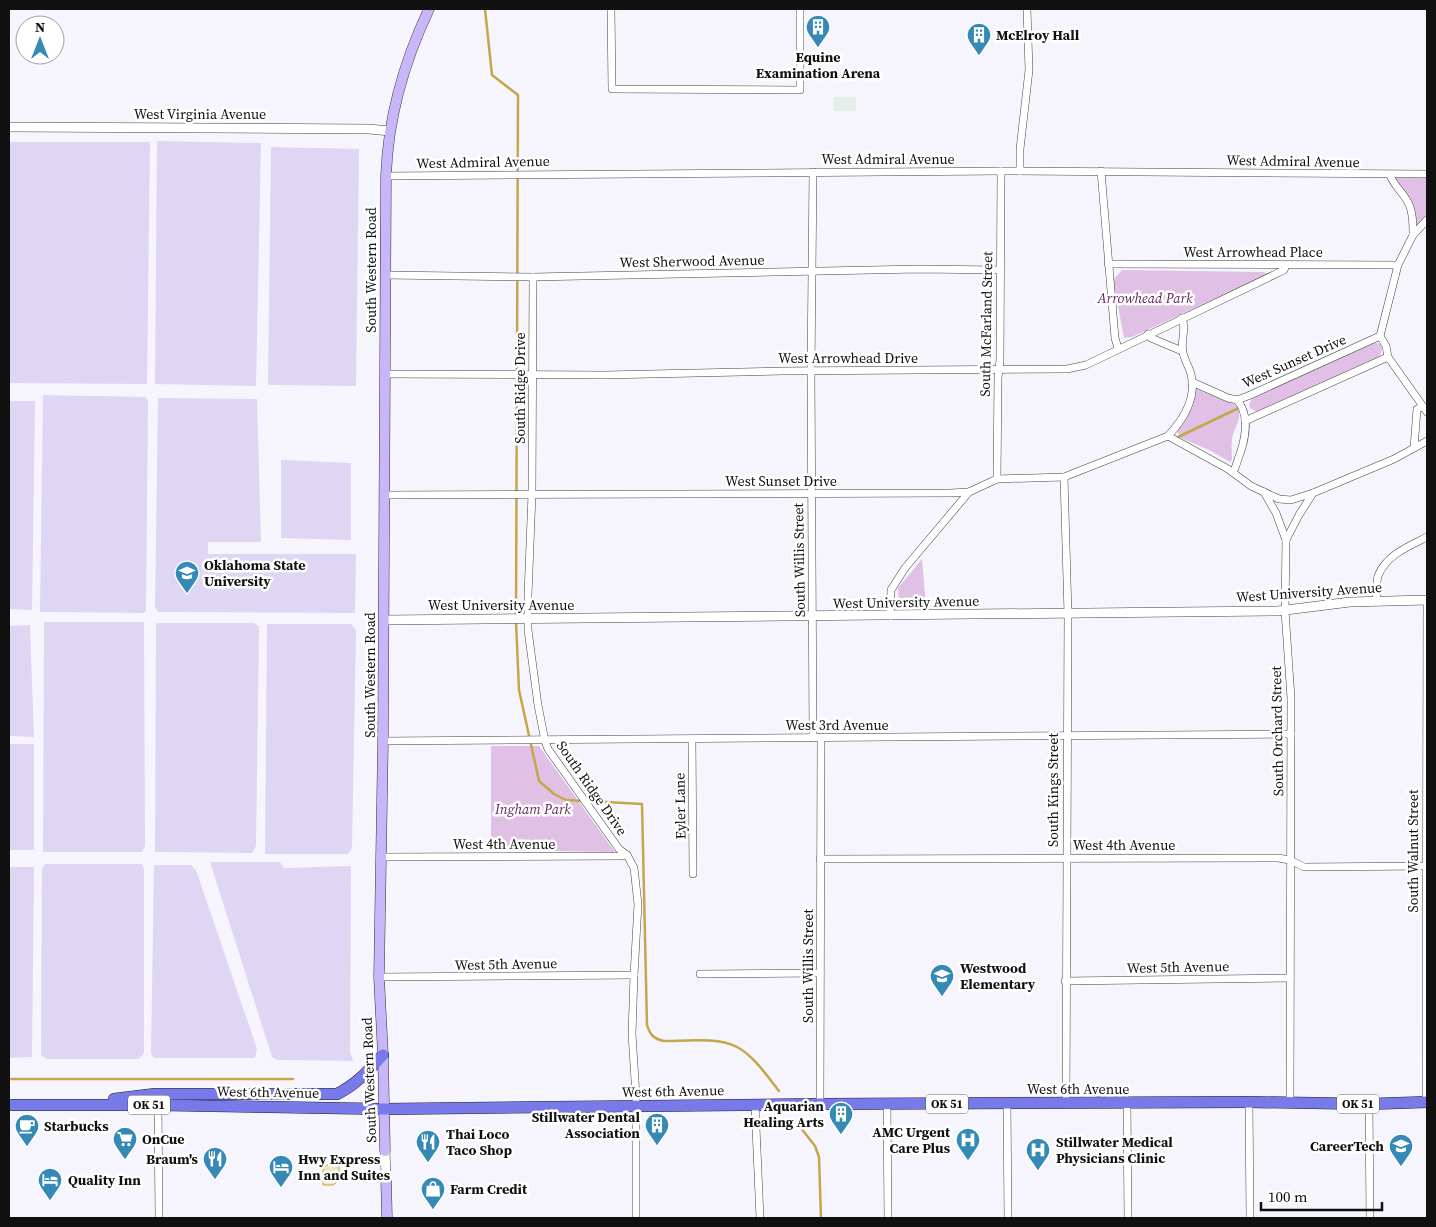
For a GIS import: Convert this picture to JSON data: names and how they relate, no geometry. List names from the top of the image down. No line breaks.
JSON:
{"streets":{"highway":["West 6th Avenue","OK 51"],"main road":["South Western Road"],"street":["West Virginia Avenue","West Admiral Avenue","West Arrowhead Place","West Sherwood Avenue","South McFarland Street","West Arrowhead Drive","West Sunset Drive","South Ridge Drive","South Willis Street","West University Avenue","West 3rd Avenue","South Orchard Street","South Kings Street","Eyler Lane","West 4th Avenue","South Walnut Street","West 5th Avenue"]},"crossings":[["West Virginia Avenue","South Western Road"],["West Admiral Avenue","South Western Road"],["West Admiral Avenue","South McFarland Street"],["West Admiral Avenue","South Willis Street"],["West Arrowhead Place","West Arrowhead Drive"],["West Sherwood Avenue","South Western Road"],["West Sherwood Avenue","South McFarland Street"],["West Sherwood Avenue","South Ridge Drive"],["West Sherwood Avenue","South Willis Street"],["South Western Road","West Arrowhead Drive"],["South Western Road","West Sunset Drive"],["South Western Road","West University Avenue"],["South Western Road","West 3rd Avenue"],["South Western Road","West 4th Avenue"],["South Western Road","West 5th Avenue"],["South Western Road","West 6th Avenue"],["South McFarland Street","West Arrowhead Drive"],["South McFarland Street","West Sunset Drive"],["West Arrowhead Drive","South Ridge Drive"],["West Arrowhead Drive","South Willis Street"],["West Sunset Drive","South Ridge Drive"],["West Sunset Drive","South Willis Street"],["West Sunset Drive","South Kings Street"],["South Ridge Drive","West University Avenue"],["South Ridge Drive","West 3rd Avenue"],["South Ridge Drive","West 4th Avenue"],["South Ridge Drive","West 5th Avenue"],["South Ridge Drive","West 6th Avenue"],["South Willis Street","West University Avenue"],["South Willis Street","West 3rd Avenue"],["South Willis Street","West 4th Avenue"],["South Willis Street","West 6th Avenue"],["West University Avenue","South Orchard Street"],["West University Avenue","South Kings Street"],["West University Avenue","South Walnut Street"],["West 3rd Avenue","South Orchard Street"],["West 3rd Avenue","South Kings Street"],["West 3rd Avenue","Eyler Lane"],["South Orchard Street","West 4th Avenue"],["South Orchard Street","West 5th Avenue"],["South Orchard Street","West 6th Avenue"],["South Kings Street","West 4th Avenue"],["South Kings Street","West 5th Avenue"],["South Kings Street","West 6th Avenue"],["West 4th Avenue","South Walnut Street"],["South Walnut Street","West 6th Avenue"]],"parks":["Arrowhead Park","Ingham Park"],"places":{"building":["Equine Examination Arena","McElroy Hall","Aquarian Healing Arts","Stillwater Dental Association"],"school or university":["Oklahoma State University","Westwood Elementary","CareerTech"],"cafe":["Starbucks"],"supermarket":["OnCue"],"hospital":["AMC Urgent Care Plus","Stillwater Medical Physicians Clinic"],"restaurant":["Thai Loco Taco Shop","Braum's"],"hotel":["Hwy Express Inn and Suites","Quality Inn"],"shop":["Farm Credit"]},"scale_bar":"100 m","north":"top"}
